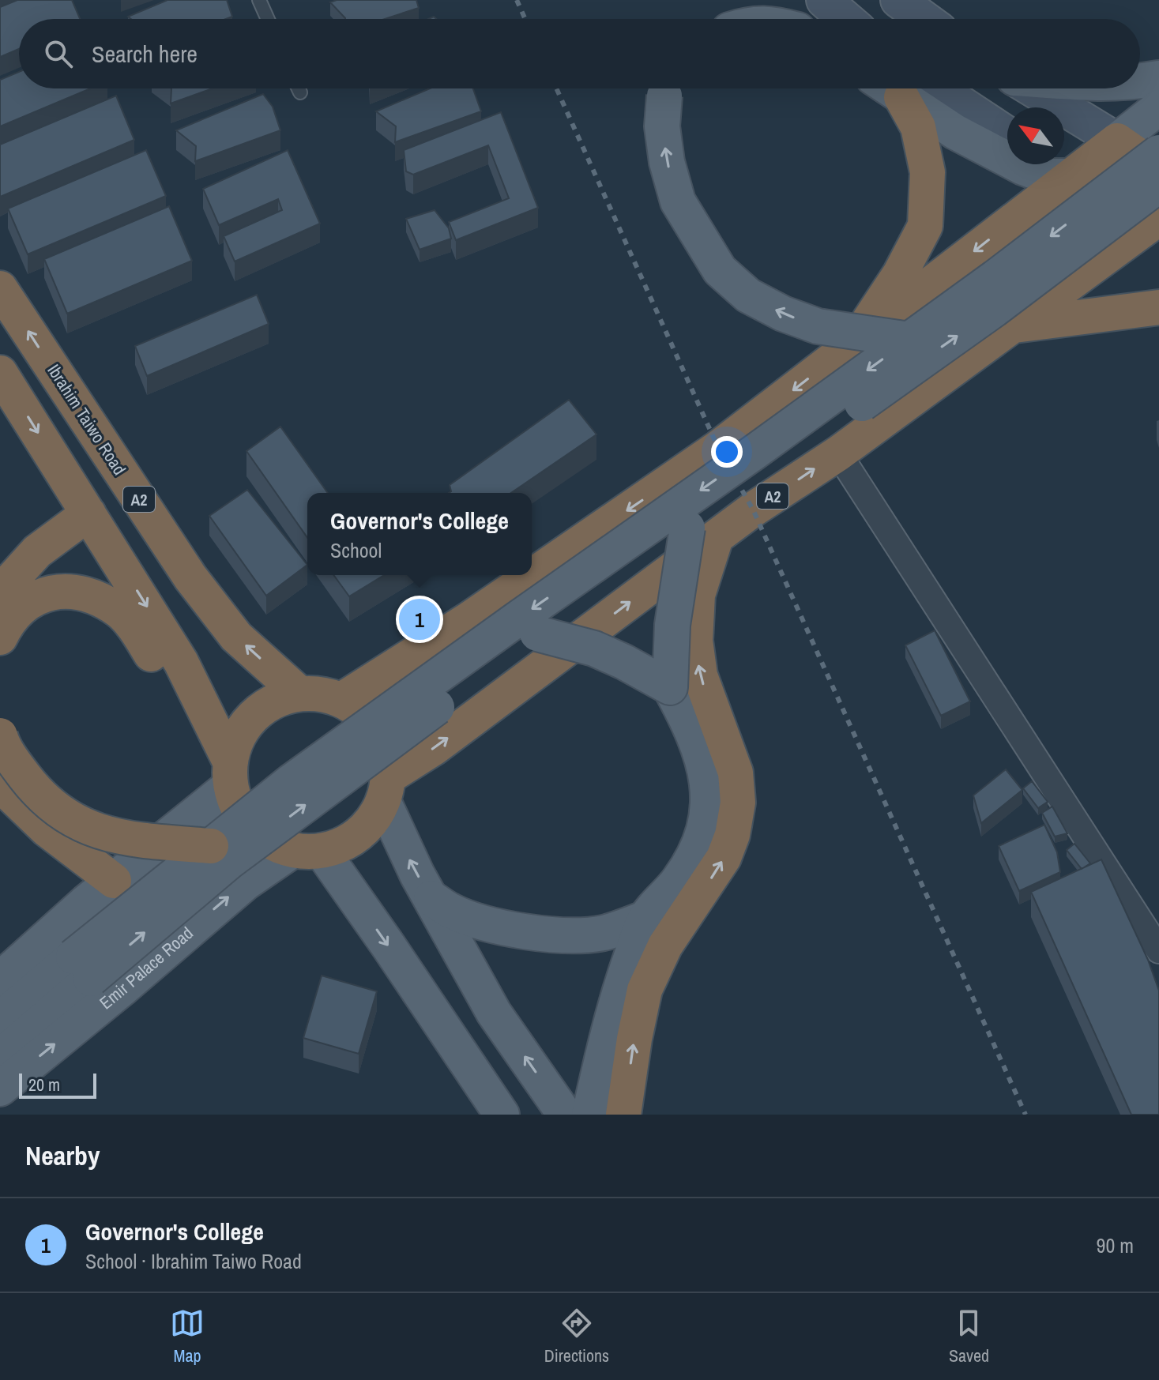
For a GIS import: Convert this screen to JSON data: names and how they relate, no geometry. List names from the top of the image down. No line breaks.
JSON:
{"streets":{"highway":["Ibrahim Taiwo Road","A2"],"main road":["Emir Palace Road"]},"crossings":[["Ibrahim Taiwo Road","A2"],["Ibrahim Taiwo Road","Emir Palace Road"],["A2","Emir Palace Road"]],"scale_bar":"20 m","north":"top left","page":{"search":"Search here","popup":["Governor's College","School"],"pins":"1","scale":"20 m","heading":"Nearby","list":[{"mark":"1","name":"Governor's College","note":"School · Ibrahim Taiwo Road","value":"90 m"}],"nav":["Map","Directions","Saved"]}}
